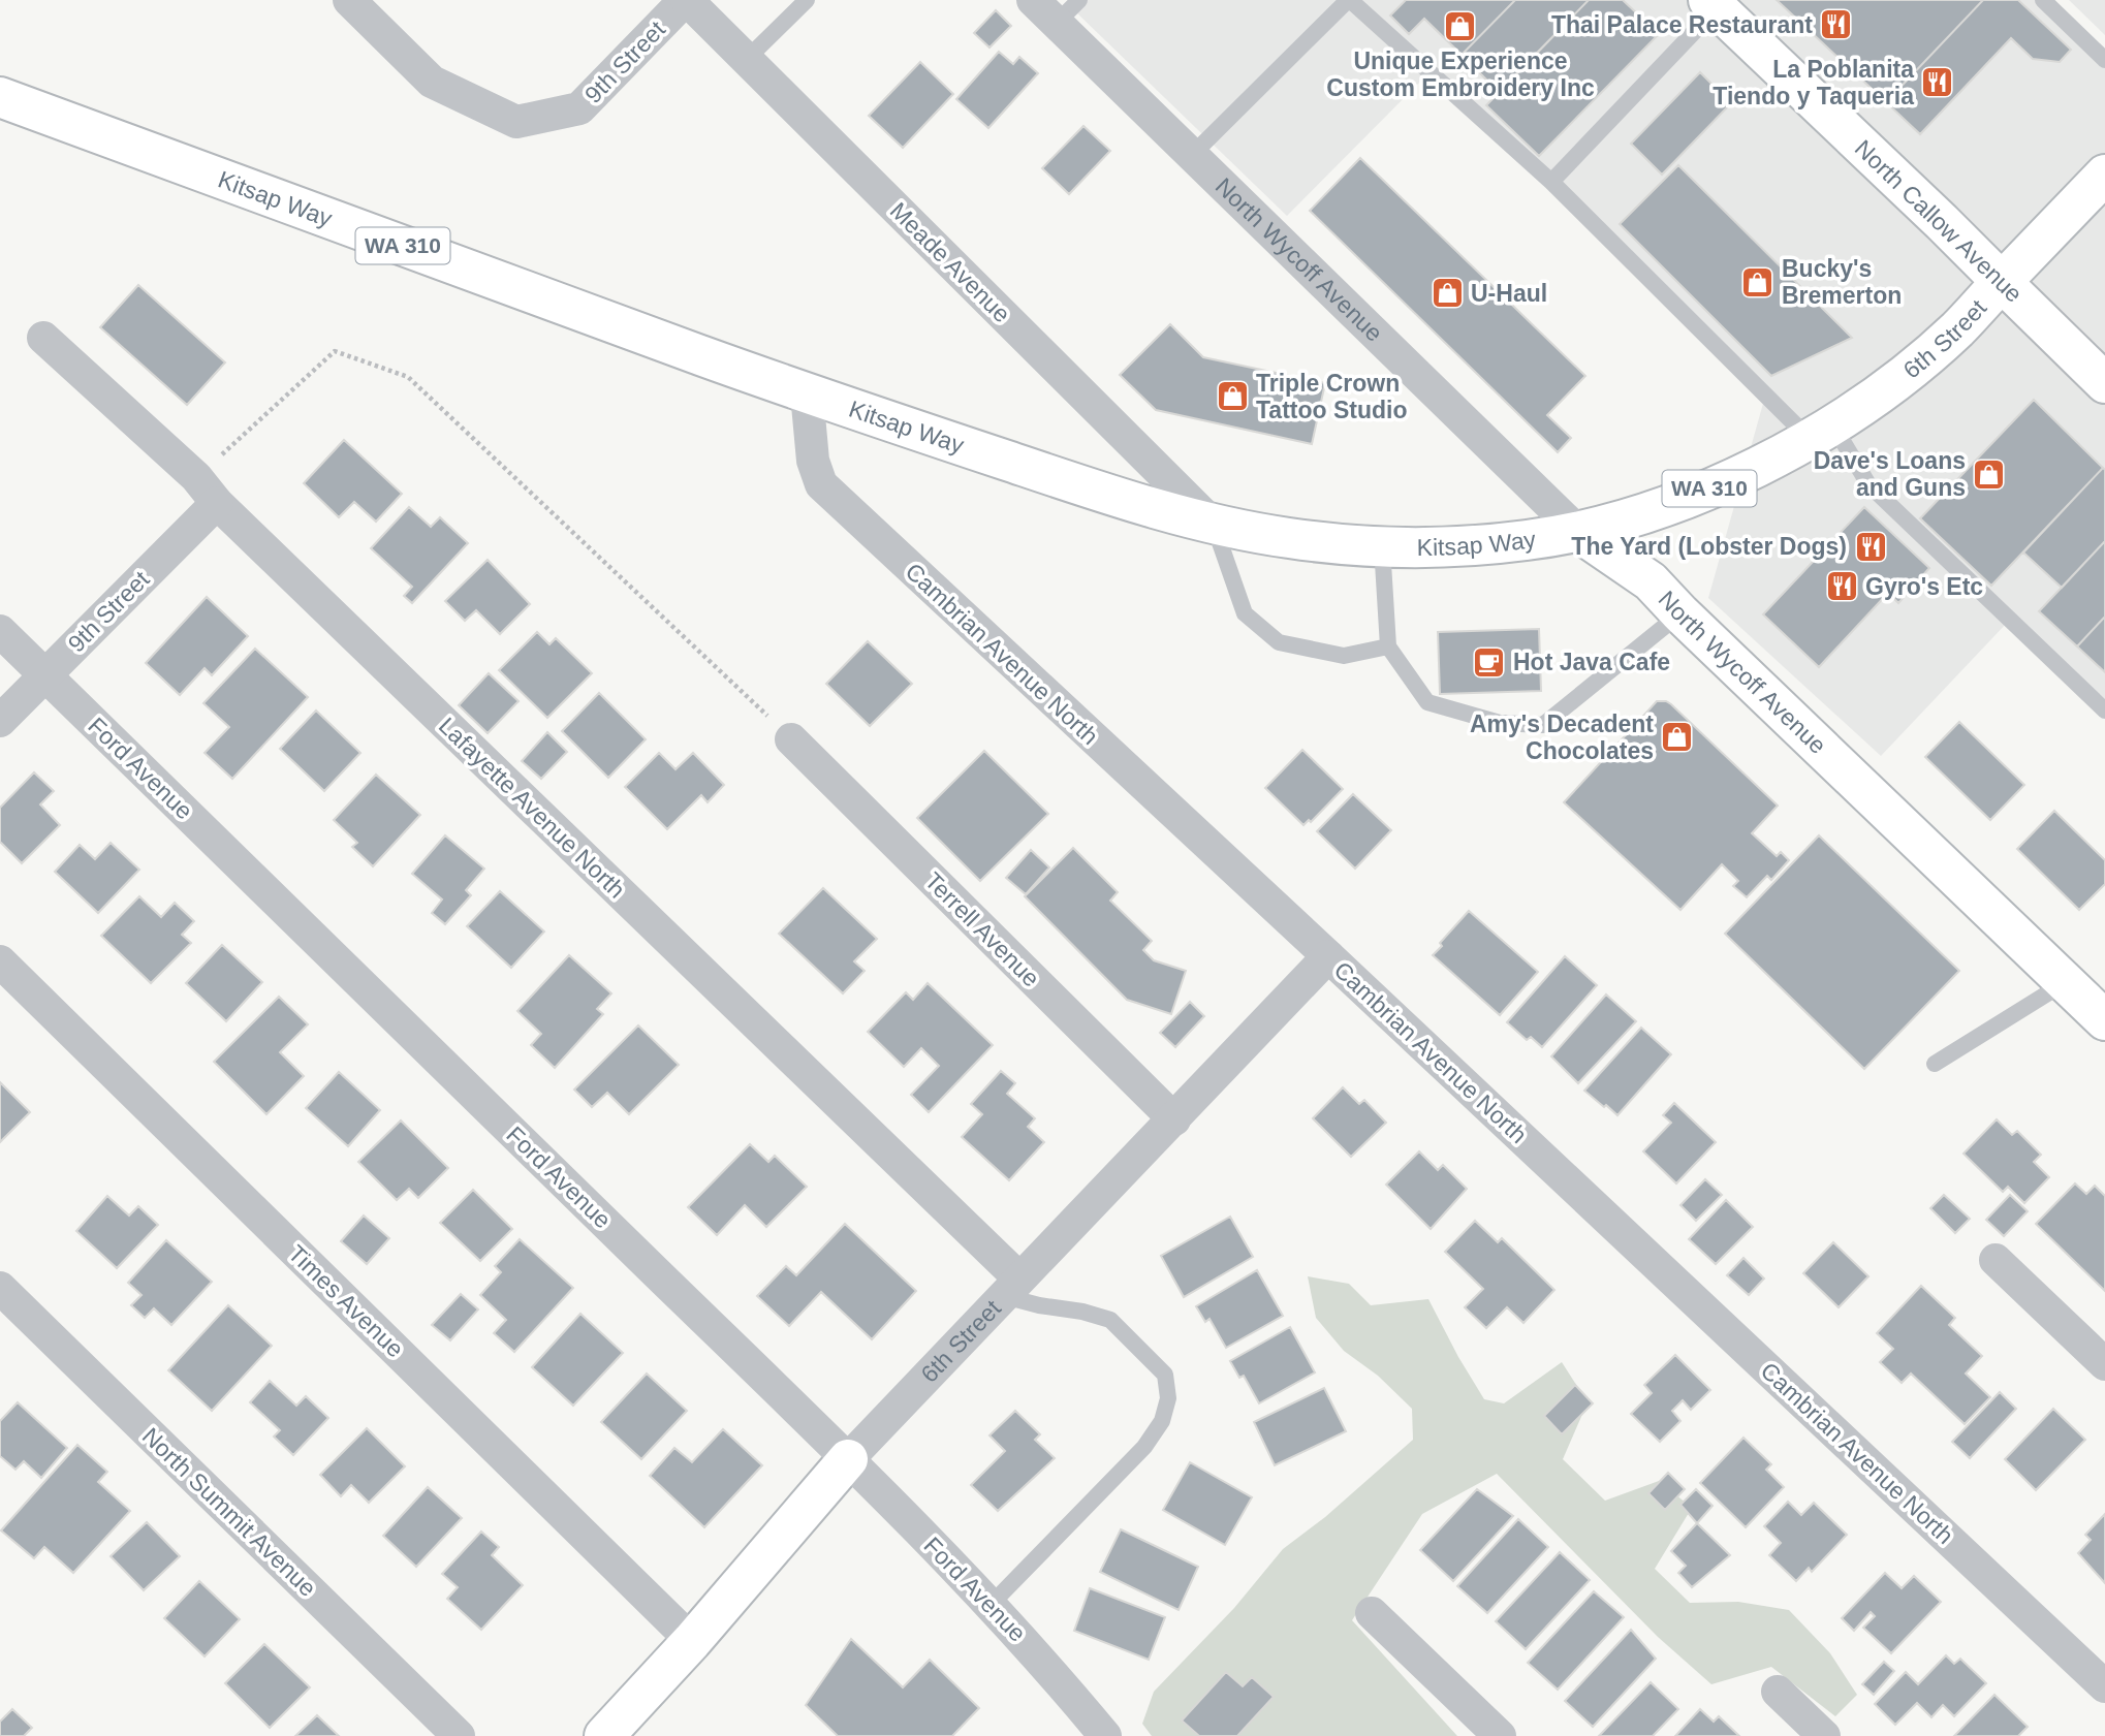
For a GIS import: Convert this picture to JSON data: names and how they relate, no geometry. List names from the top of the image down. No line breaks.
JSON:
{"streets":{"main road":["Kitsap Way","North Callow Avenue","WA 310","North Wycoff Avenue","6th Street"],"street":["9th Street","Meade Avenue","Cambrian Avenue North","Ford Avenue","Lafayette Avenue North","Terrell Avenue","Times Avenue","North Summit Avenue"]},"crossings":[["9th Street","Meade Avenue"],["9th Street","Ford Avenue"],["9th Street","Lafayette Avenue North"],["Kitsap Way","North Wycoff Avenue"],["Kitsap Way","Meade Avenue"],["Kitsap Way","6th Street"],["Kitsap Way","Cambrian Avenue North"],["North Callow Avenue","6th Street"],["6th Street","Cambrian Avenue North"],["6th Street","Ford Avenue"],["6th Street","Lafayette Avenue North"],["6th Street","Terrell Avenue"],["6th Street","Times Avenue"]],"places":{"restaurant":["Thai Palace Restaurant","La Poblanita Tiendo y Taqueria","The Yard (Lobster Dogs)","Gyro's Etc"],"shop":["Unique Experience Custom Embroidery Inc","Bucky's Bremerton","U-Haul","Triple Crown Tattoo Studio","Dave's Loans and Guns","Amy's Decadent Chocolates"],"cafe":["Hot Java Cafe"]}}
